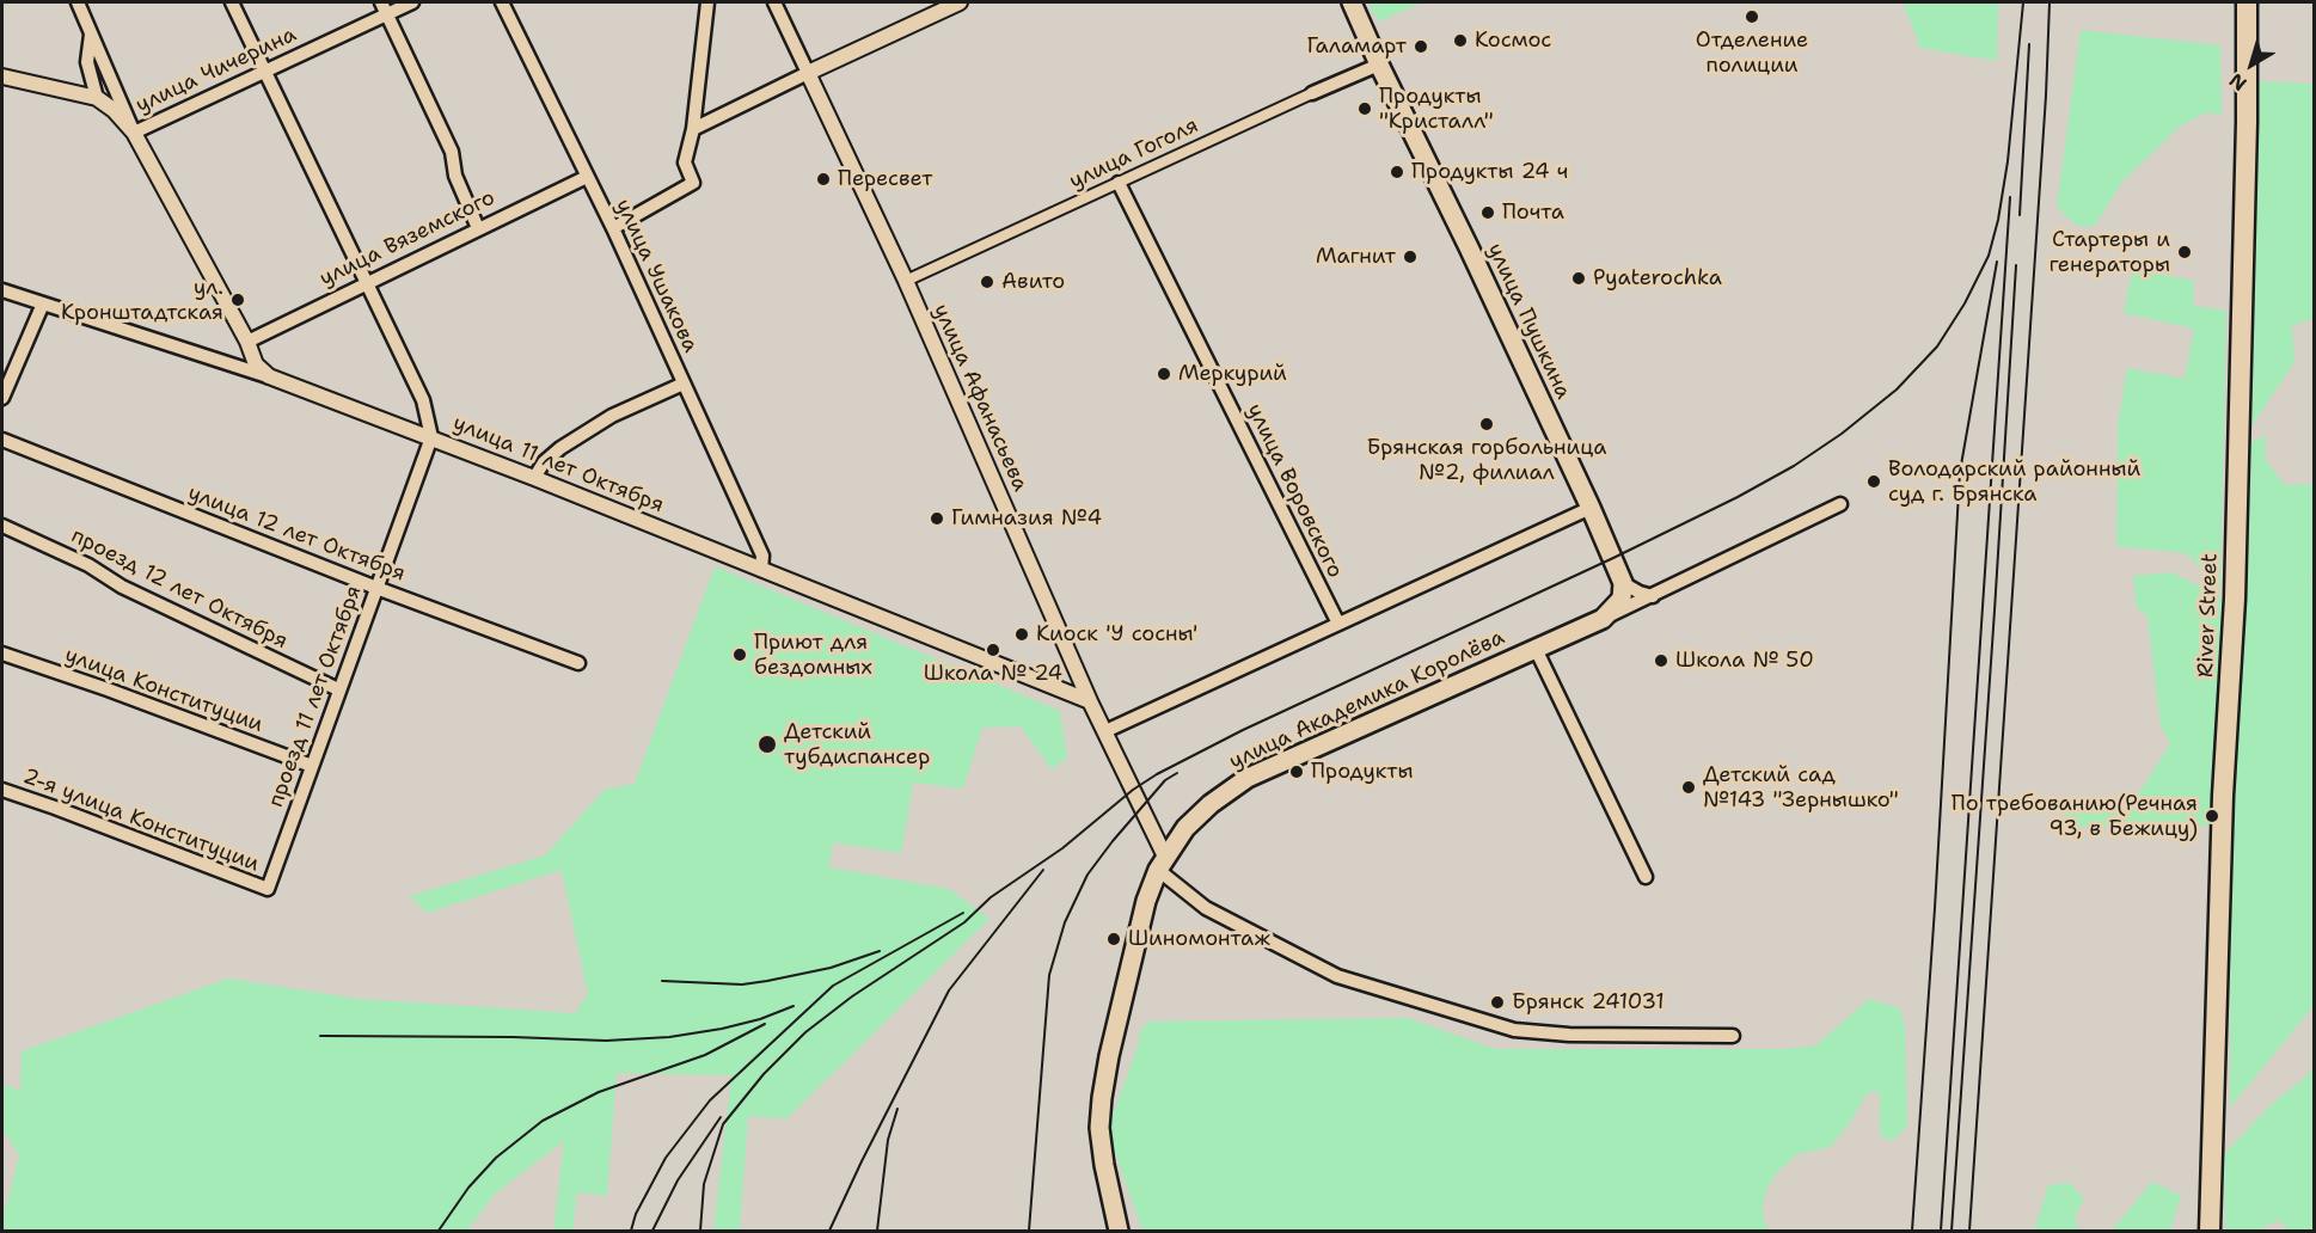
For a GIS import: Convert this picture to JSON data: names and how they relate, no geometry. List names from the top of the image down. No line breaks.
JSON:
{"streets":{"main road":["улица Пушкина","River Street","улица Академика Королёва"],"street":["улица Чичерина","улица Гоголя","улица Вяземского","улица Ушакова","улица Афанасьева","улица 11 лет Октября","улица Воровского","улица 12 лет Октября","проезд 12 лет Октября","улица Конституции","проезд 11 лет Октября","2-я улица Конституции"]},"crossings":[["улица Гоголя","улица Пушкина"],["улица Гоголя","улица Афанасьева"],["улица Гоголя","улица Воровского"],["улица Вяземского","улица Ушакова"],["улица Ушакова","улица 11 лет Октября"],["улица Афанасьева","улица 11 лет Октября"],["улица Афанасьева","улица Академика Королёва"],["улица 11 лет Октября","проезд 11 лет Октября"],["улица 12 лет Октября","проезд 11 лет Октября"],["проезд 12 лет Октября","проезд 11 лет Октября"],["улица Конституции","проезд 11 лет Октября"],["проезд 11 лет Октября","2-я улица Конституции"]],"places":["Отделение полиции","Космос","Галамарт","Продукты \"Кристалл\"","Продукты 24 ч","Пересвет","Почта","Стартеры и генераторы","Магнит","Pyaterochka","Авито","ул. Кронштадтская","Меркурий","Брянская горбольница №2, филиал","Володарский районный суд г. Брянска","Гимназия №4","Киоск 'У сосны'","Школа № 24","Приют для бездомных","Школа № 50","Детский тубдиспансер","Продукты","Детский сад №143 \"Зернышко\"","По требованию(Речная 93, в Бежицу)","Шиномонтаж","Брянск 241031"],"north":"bottom left"}
